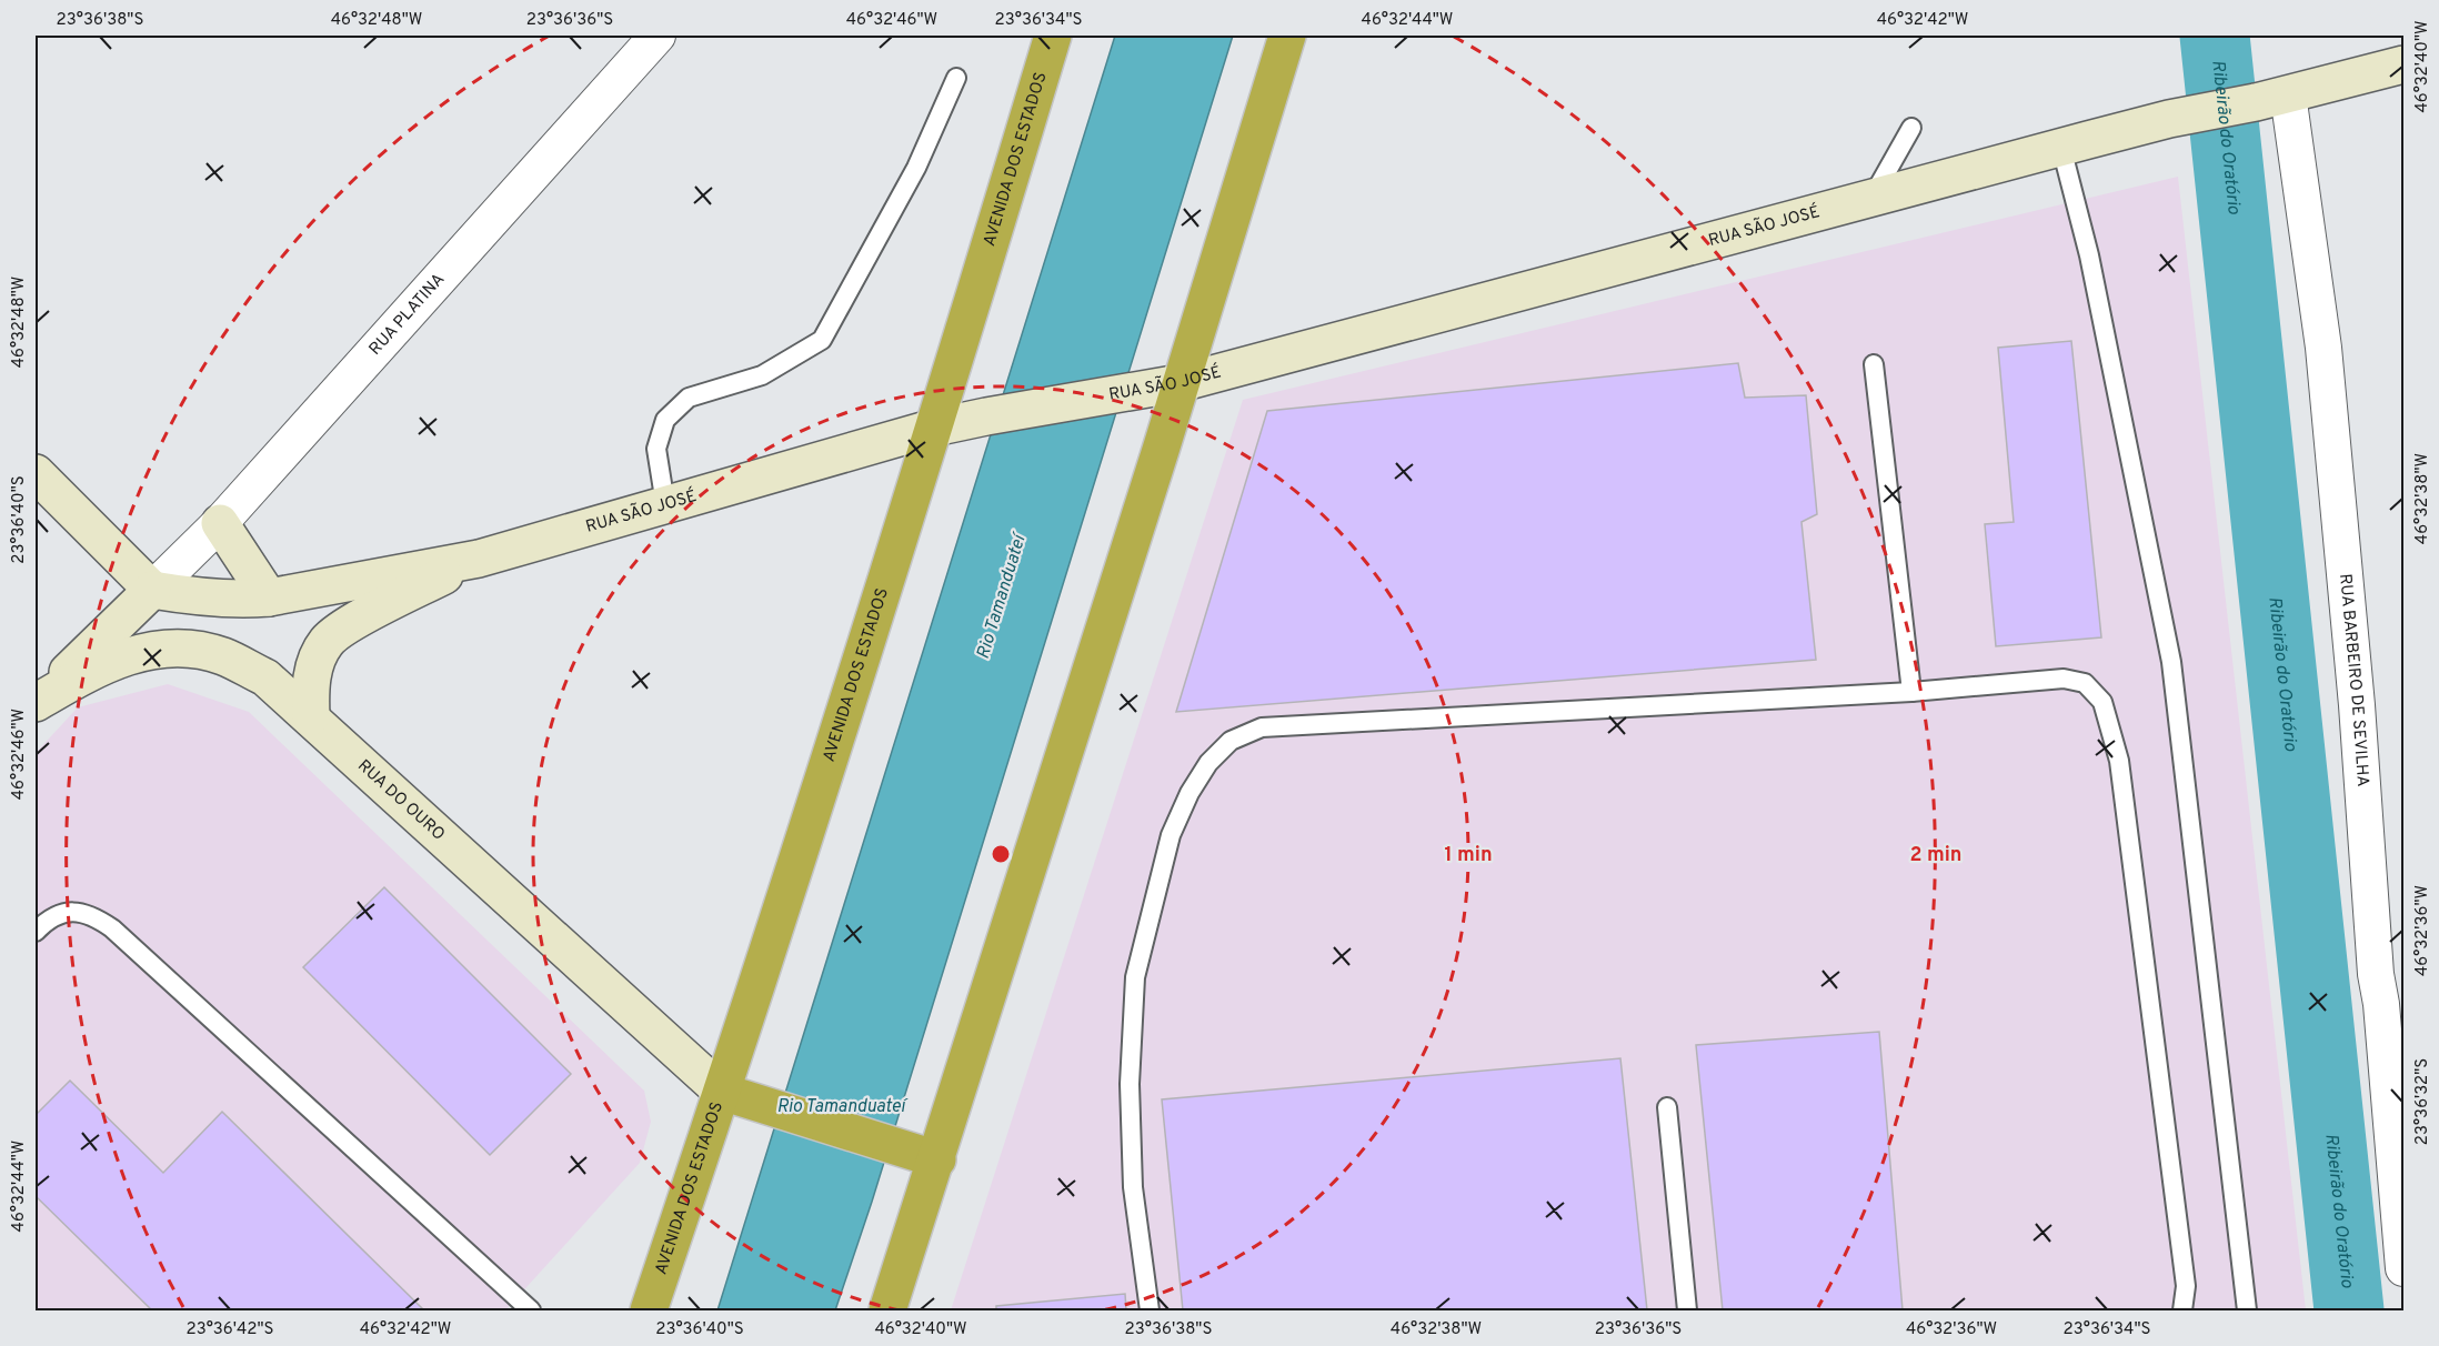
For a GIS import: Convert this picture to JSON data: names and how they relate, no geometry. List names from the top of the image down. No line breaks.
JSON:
{"streets":{"highway":["AVENIDA DOS ESTADOS"],"main road":["RUA SÃO JOSÉ","RUA DO OURO"],"street":["RUA PLATINA","RUA BARBEIRO DE SEVILHA"]},"crossings":[["AVENIDA DOS ESTADOS","RUA SÃO JOSÉ"],["AVENIDA DOS ESTADOS","RUA DO OURO"],["RUA SÃO JOSÉ","RUA PLATINA"],["RUA SÃO JOSÉ","RUA BARBEIRO DE SEVILHA"]],"water":["Ribeirão do Oratório","Rio Tamanduateí"],"coordinates":["23°36'38\"S","46°32'48\"W","23°36'36\"S","46°32'46\"W","23°36'34\"S","46°32'44\"W","46°32'42\"W","46°32'40\"W","46°32'38\"W","23°36'40\"S","46°32'36\"W","23°36'32\"S","23°36'42\"S"],"rings":["1 min","2 min"]}
